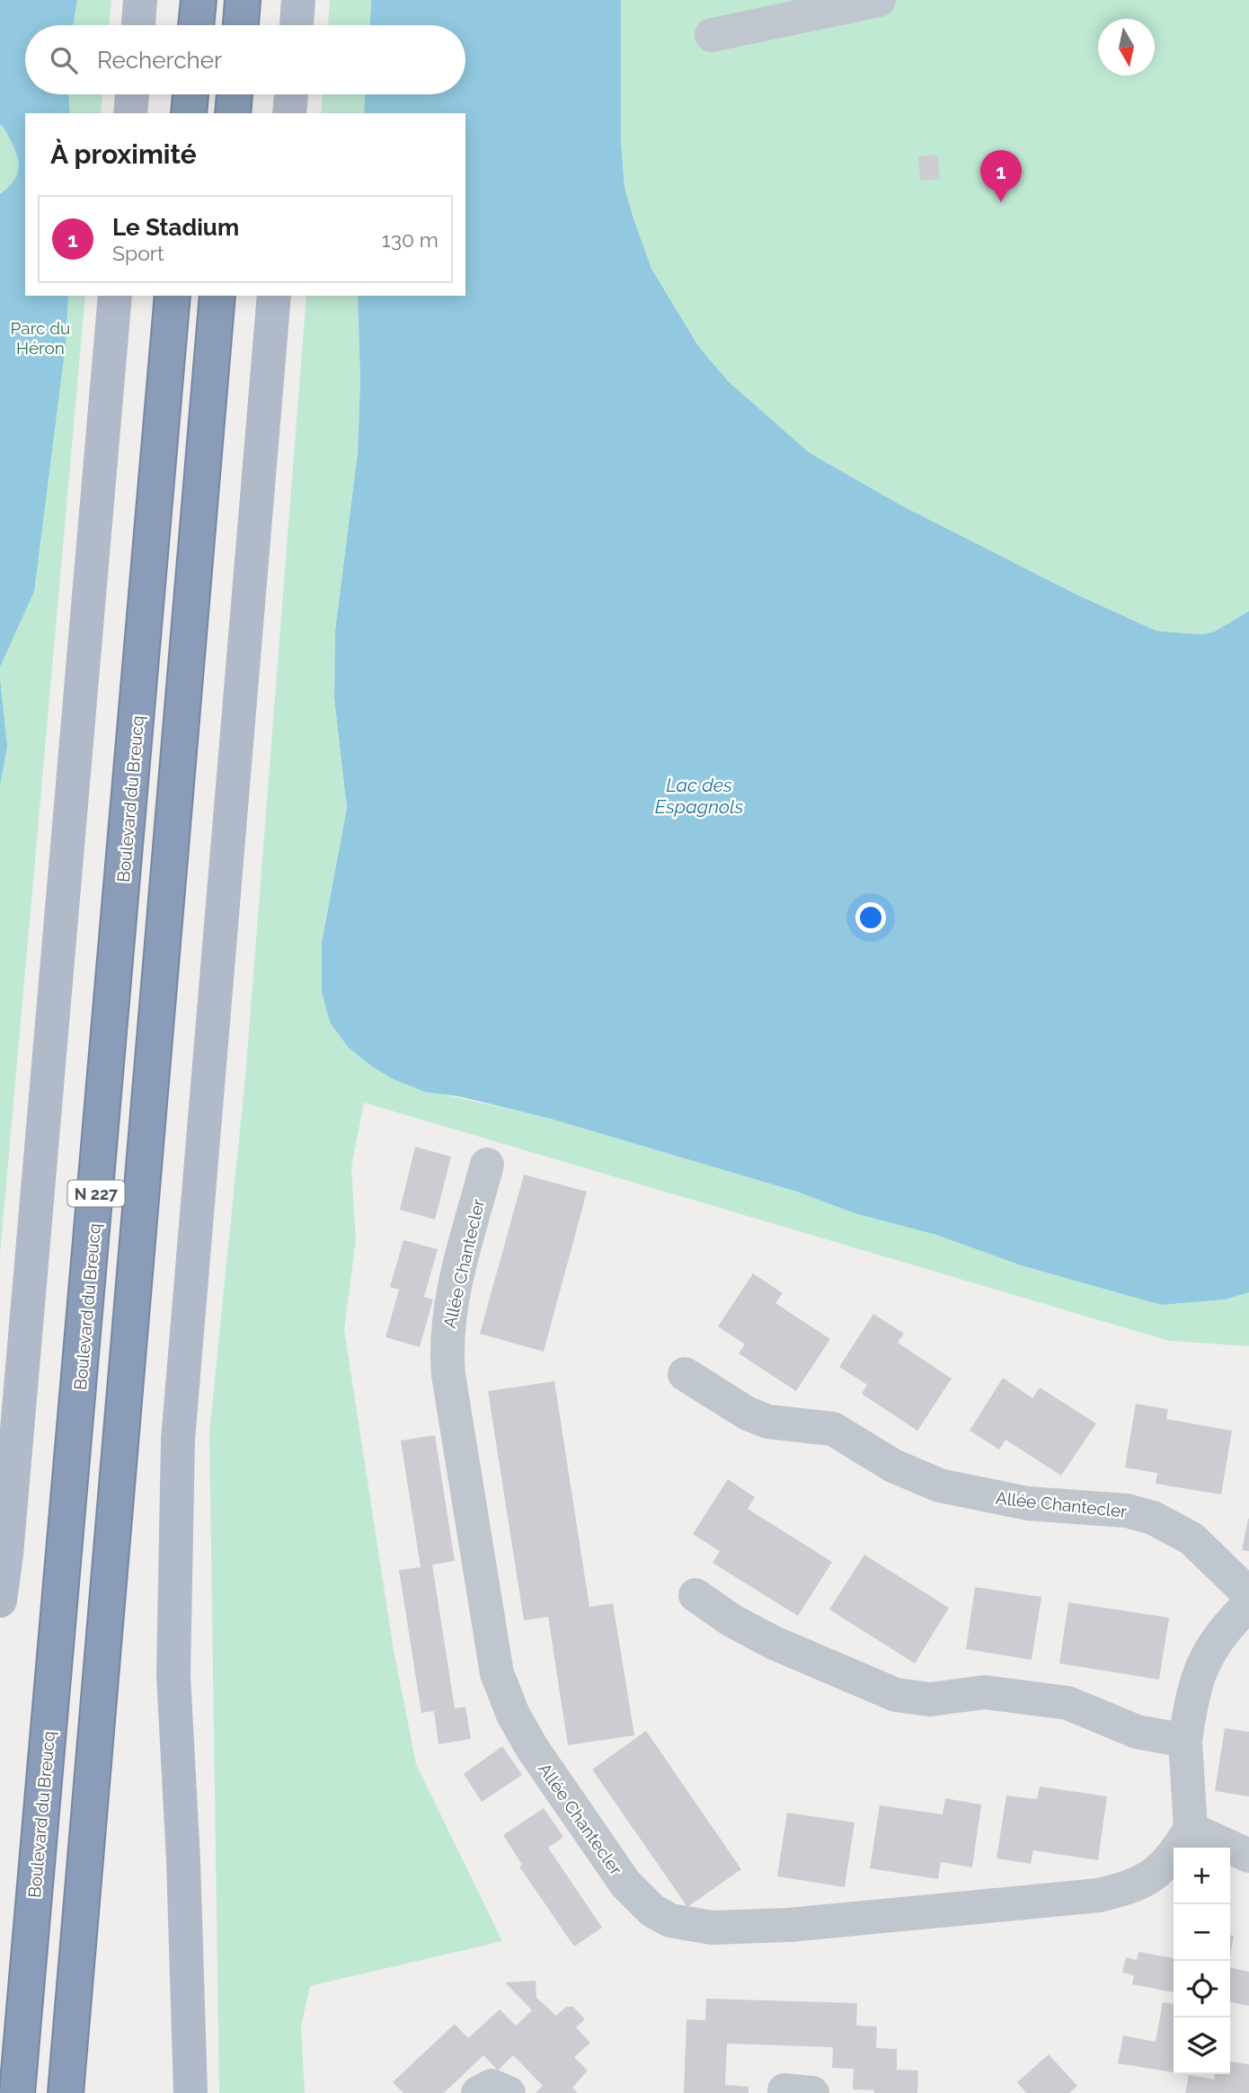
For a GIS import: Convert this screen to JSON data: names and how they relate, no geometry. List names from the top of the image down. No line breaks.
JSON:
{"streets":{"highway":["Boulevard du Breucq","N 227"],"street":["Allée Chantecler"]},"water":["Lac des Espagnols"],"parks":["Parc du Héron"],"north":"bottom","page":{"search":"Rechercher","heading":"À proximité","pins":"1","list":[{"mark":"1","name":"Le Stadium","note":"Sport","value":"130 m"}],"map_buttons":["+","−"]}}
